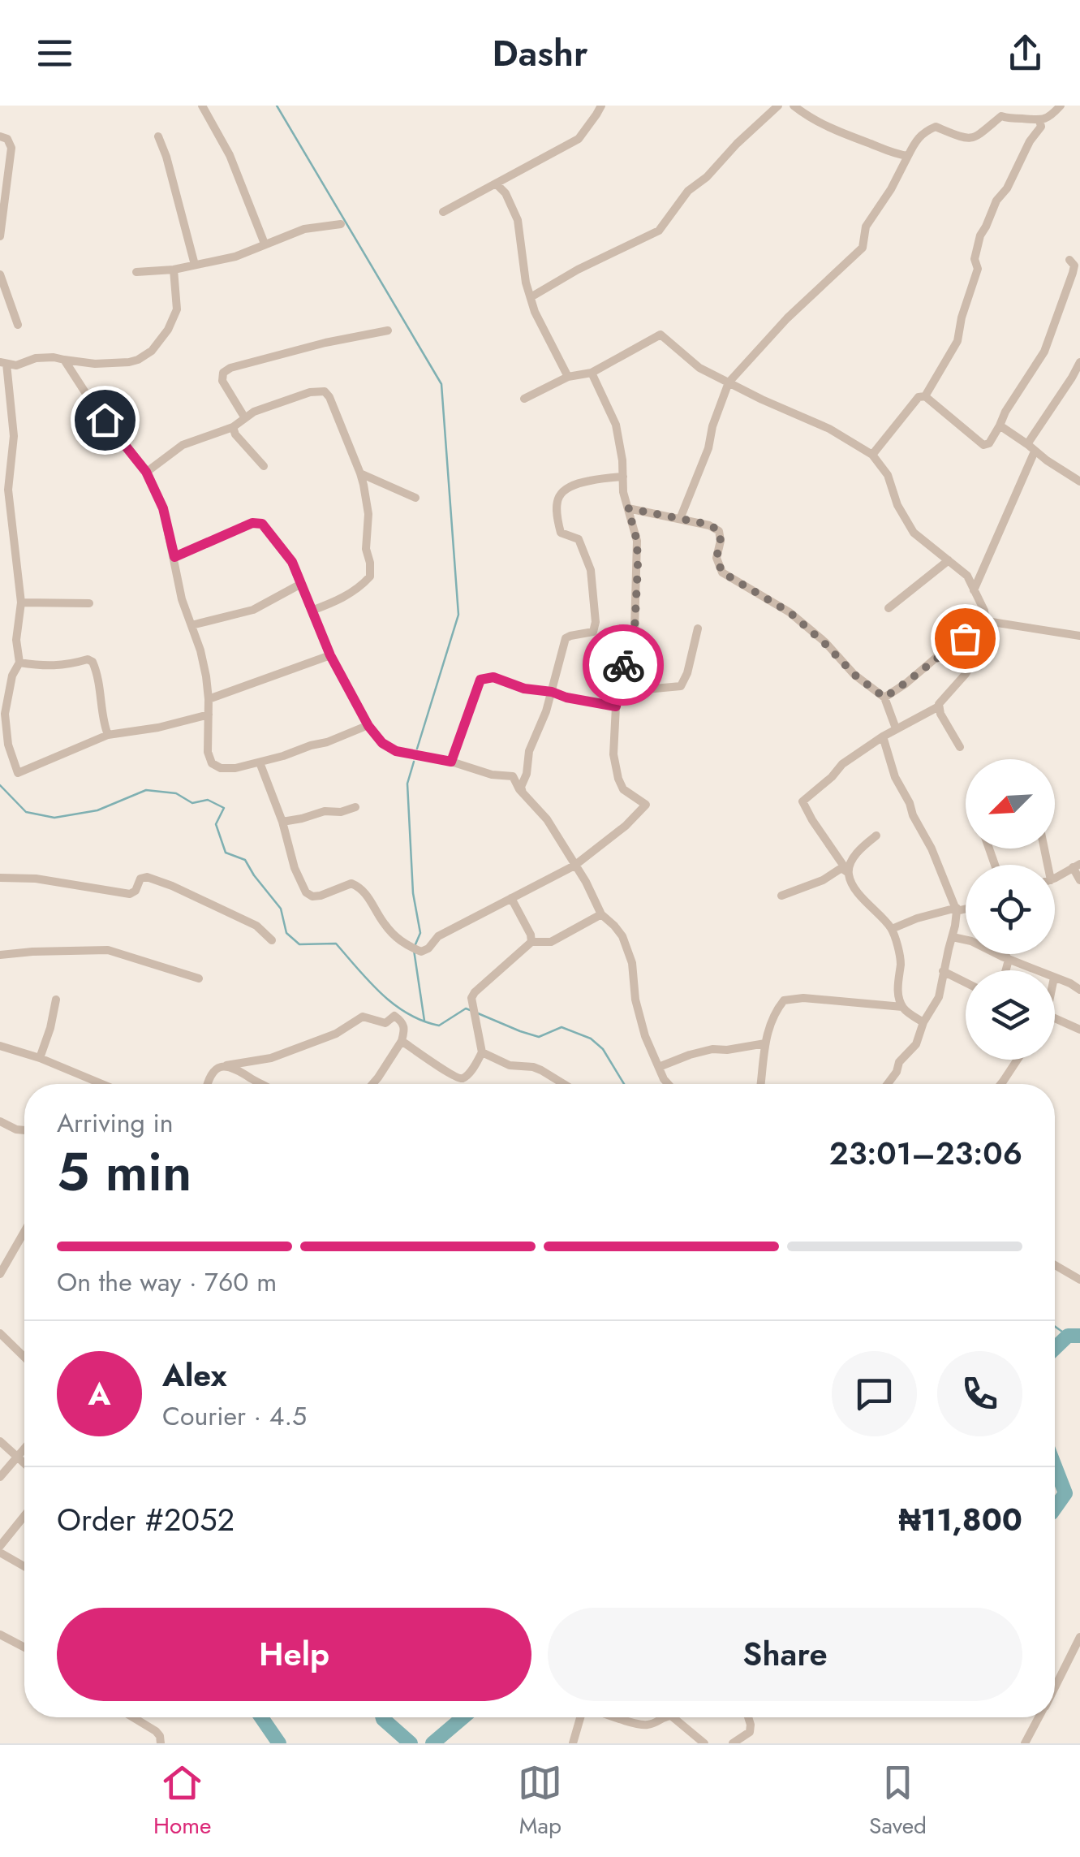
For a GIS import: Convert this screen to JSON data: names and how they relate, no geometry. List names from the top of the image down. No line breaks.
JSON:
{"north":"bottom left","page":{"header":"Dashr","heading":["5 min","Arriving in","23:01–23:06"],"panel":["Alex","Courier · 4.5","Order #2052","₦11,800"],"bar":"On the way · 760 m","round":"A","buttons":["Help","Share"],"tabs":["Home","Map","Saved"]}}
